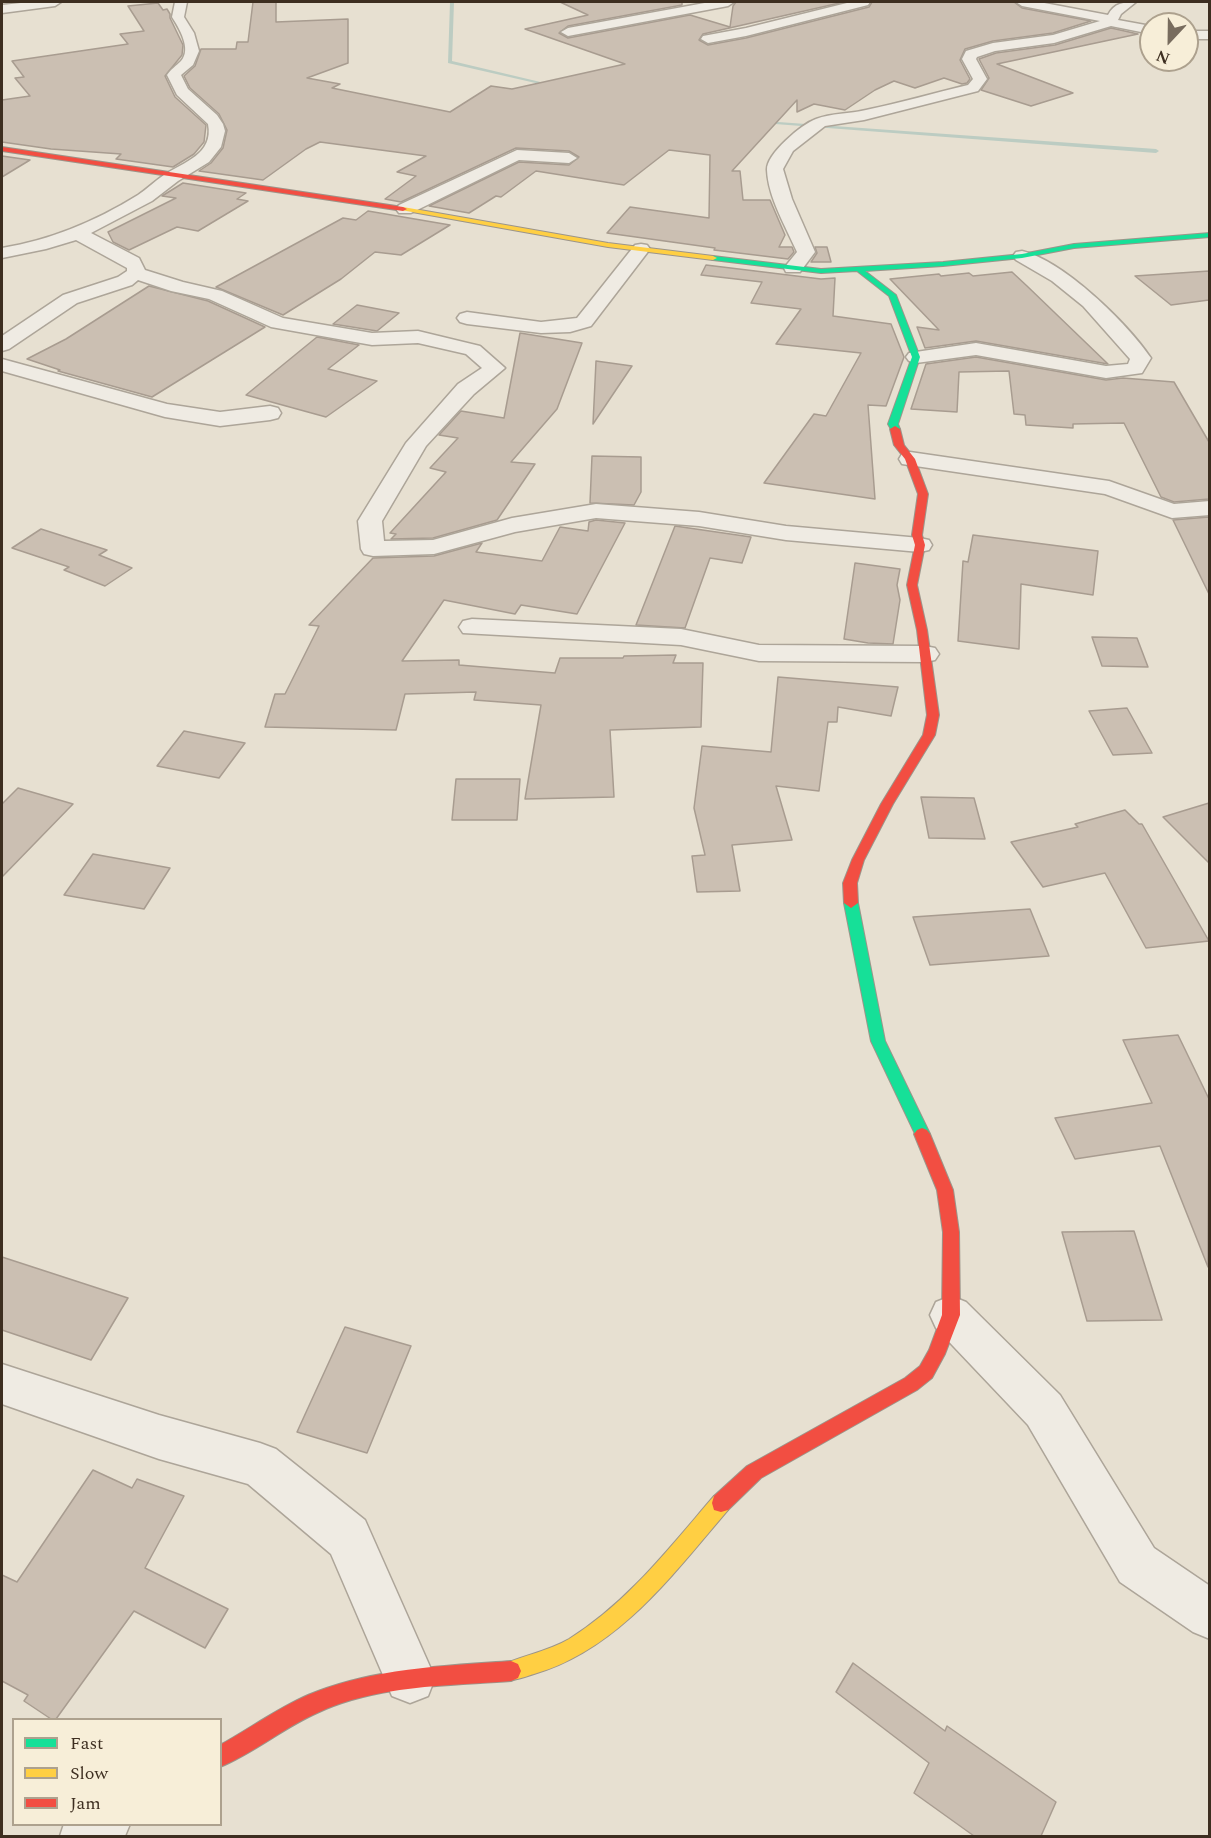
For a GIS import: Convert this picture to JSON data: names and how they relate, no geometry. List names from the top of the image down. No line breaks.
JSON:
{"legend":["Fast","Slow","Jam"],"north":"bottom"}
